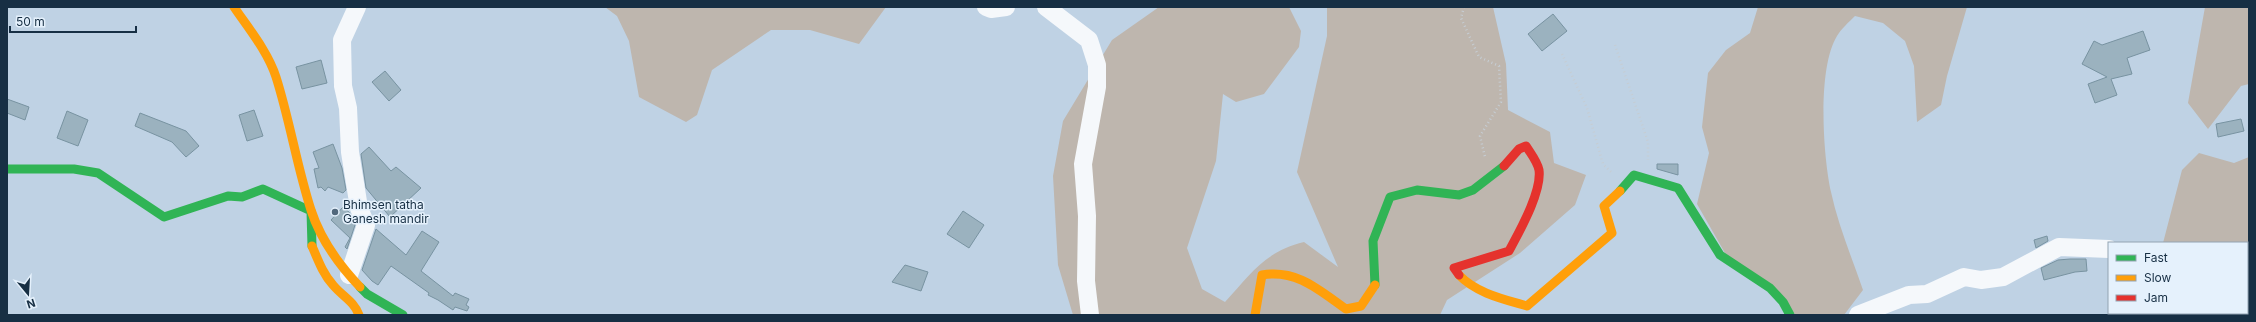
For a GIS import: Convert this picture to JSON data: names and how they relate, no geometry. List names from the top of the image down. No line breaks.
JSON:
{"places":["Bhimsen tatha Ganesh mandir"],"legend":["Fast","Slow","Jam"],"scale_bar":"50 m","north":"bottom"}
